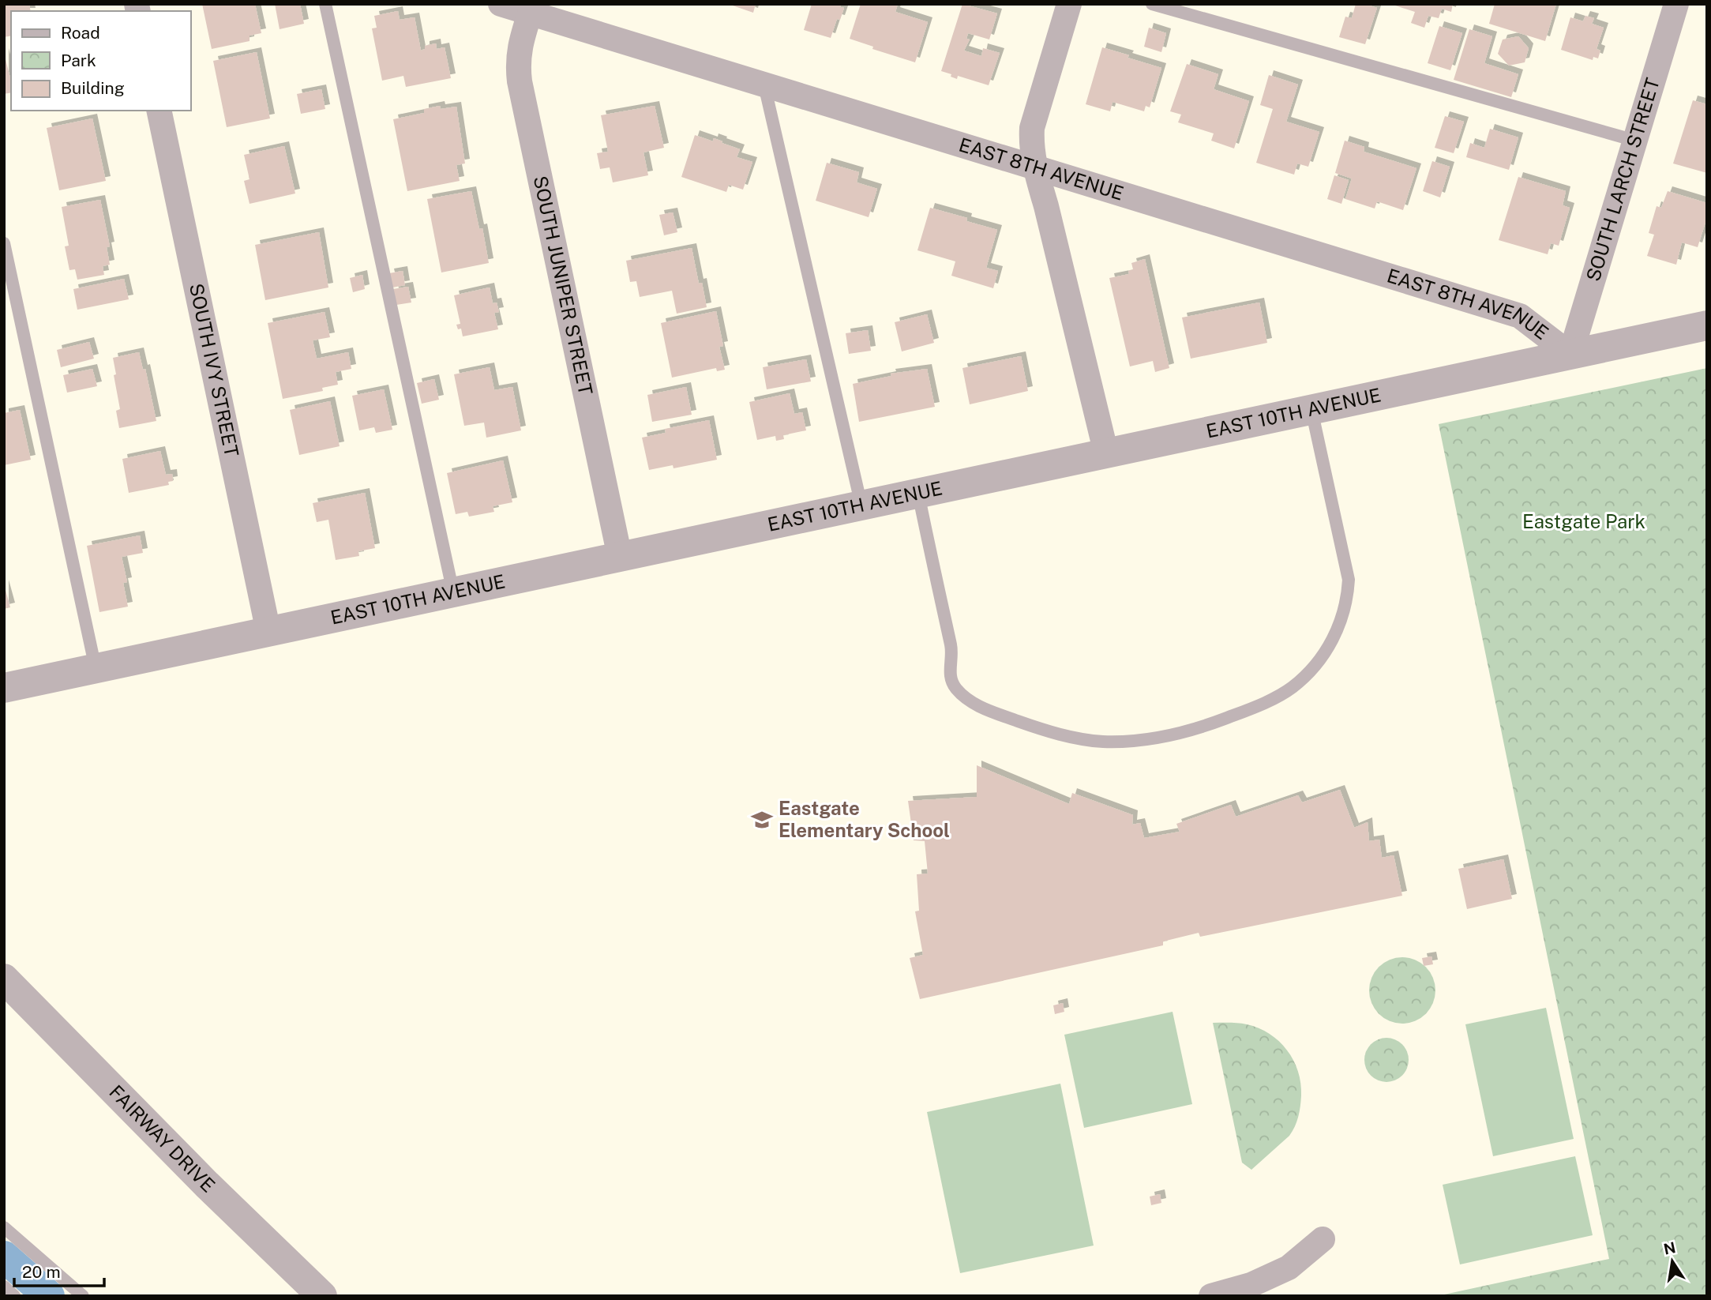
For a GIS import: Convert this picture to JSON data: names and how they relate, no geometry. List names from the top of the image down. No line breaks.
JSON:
{"streets":{"street":["EAST 8TH AVENUE","SOUTH LARCH STREET","SOUTH JUNIPER STREET","SOUTH IVY STREET","EAST 10TH AVENUE","FAIRWAY DRIVE"]},"crossings":[["EAST 8TH AVENUE","SOUTH LARCH STREET"],["EAST 8TH AVENUE","SOUTH JUNIPER STREET"],["EAST 8TH AVENUE","EAST 10TH AVENUE"],["SOUTH LARCH STREET","EAST 10TH AVENUE"],["SOUTH JUNIPER STREET","EAST 10TH AVENUE"],["SOUTH IVY STREET","EAST 10TH AVENUE"]],"parks":["Eastgate Park"],"places":{"school or university":["Eastgate Elementary School"]},"legend":["Road","Park","Building"],"scale_bar":"20 m","north":"top"}
